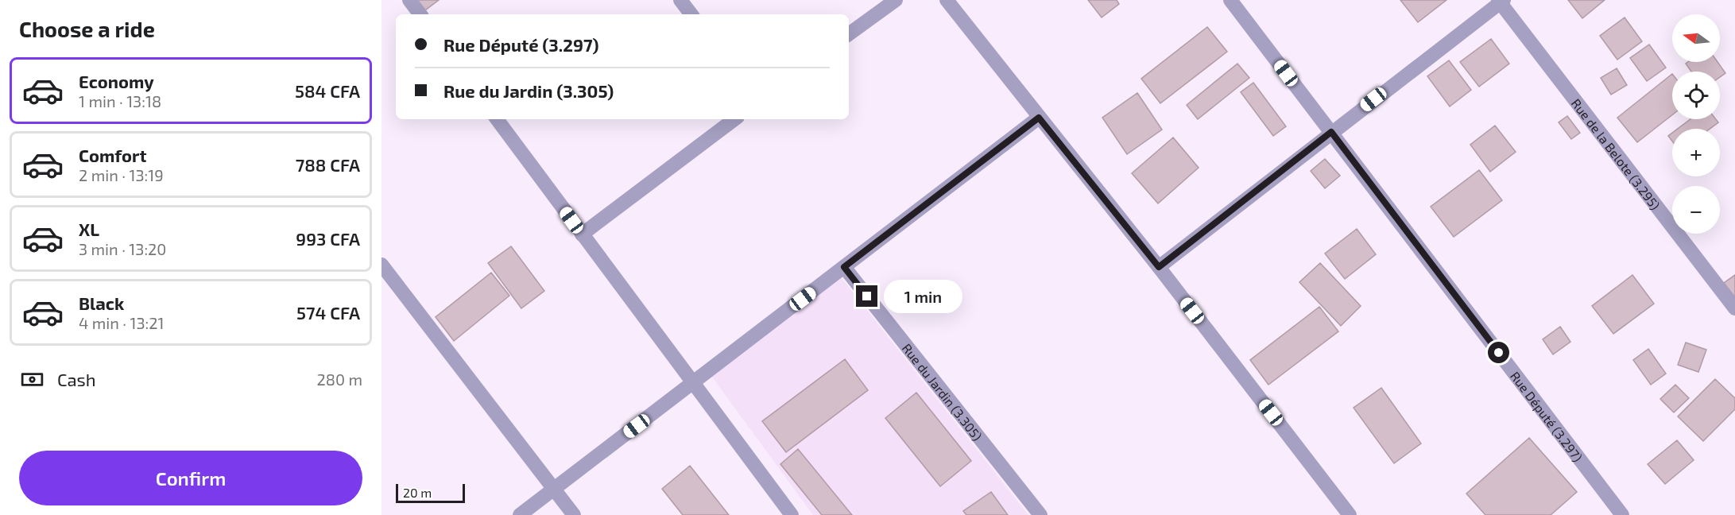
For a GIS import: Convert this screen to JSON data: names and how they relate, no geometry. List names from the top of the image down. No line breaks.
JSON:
{"streets":{"street":["Rue de la Belote (3.295)","Rue du Jardin (3.305)","Rue Député (3.297)"]},"scale_bar":"20 m","north":"left","page":{"heading":"Choose a ride","map_buttons":["+","−"],"banner":["Rue Député (3.297)","Rue du Jardin (3.305)"],"list":[{"name":"Economy","note":"1 min · 13:18","value":"584 CFA"},{"name":"Comfort","note":"2 min · 13:19","value":"788 CFA"},{"name":"XL","note":"3 min · 13:20","value":"993 CFA"},{"name":"Black","note":"4 min · 13:21","value":"574 CFA"}],"bubble":"1 min","pay":["Cash","280 m"],"buttons":"Confirm","scale":"20 m"}}
